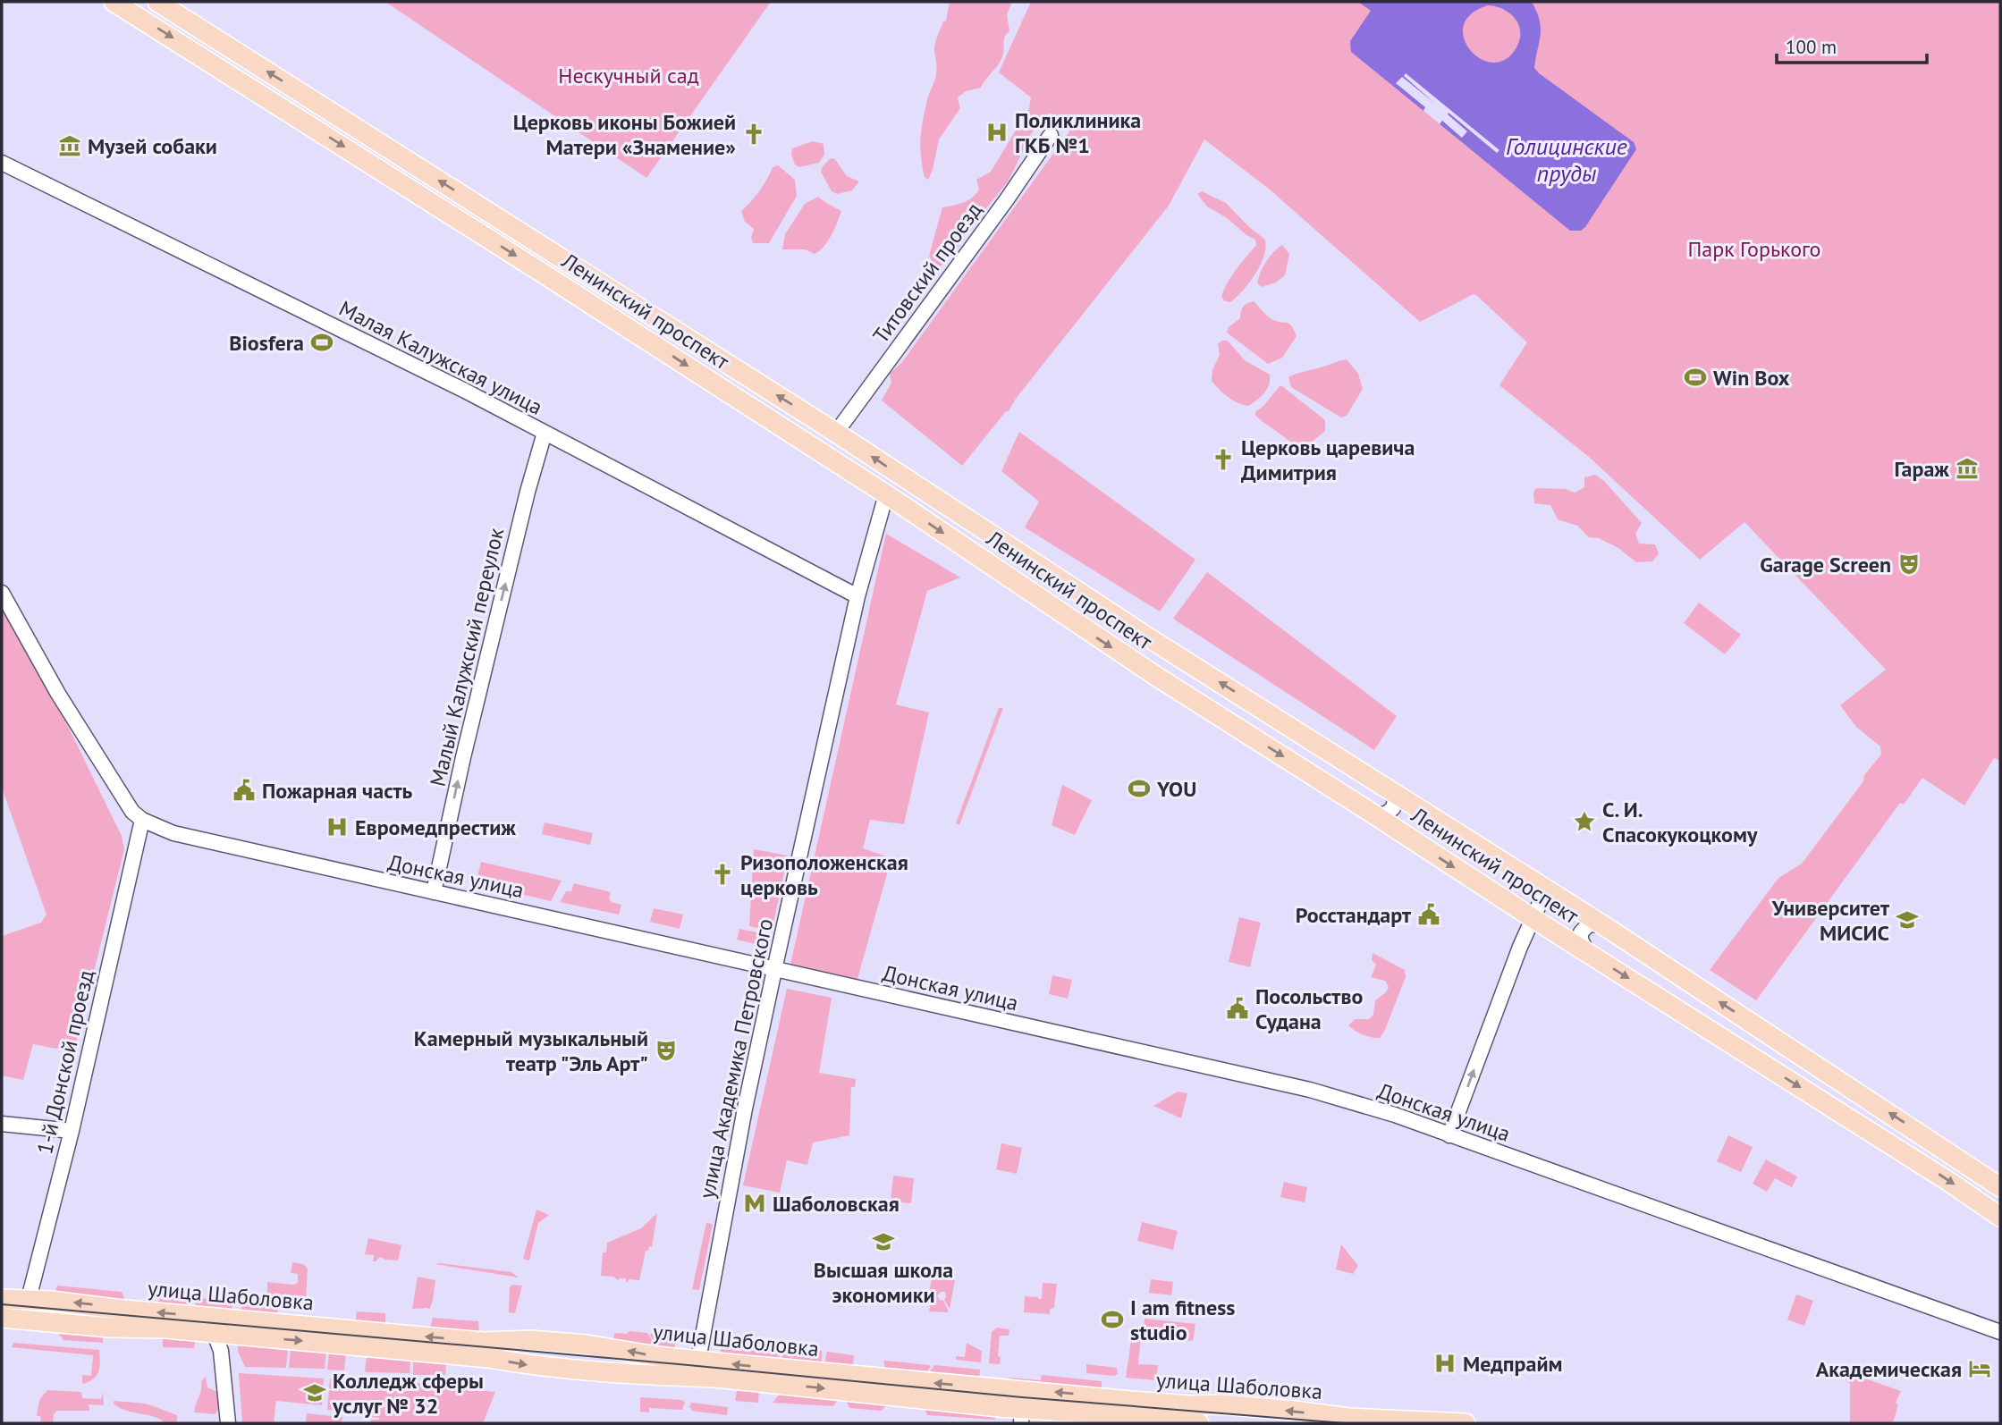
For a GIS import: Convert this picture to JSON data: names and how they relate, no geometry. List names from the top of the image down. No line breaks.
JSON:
{"streets":{"main road":["Ленинский проспект","улица Шаболовка"],"street":["Титовский проезд","Малая Калужская улица","Малый Калужский переулок","Донская улица","улица Академика Петровского","1-й Донской проезд"]},"crossings":[["Титовский проезд","Ленинский проспект"],["Ленинский проспект","улица Академика Петровского"],["Малая Калужская улица","Малый Калужский переулок"],["Малая Калужская улица","улица Академика Петровского"],["Малый Калужский переулок","Донская улица"],["Донская улица","улица Академика Петровского"],["Донская улица","1-й Донской проезд"],["улица Академика Петровского","улица Шаболовка"],["1-й Донской проезд","улица Шаболовка"]],"one_way":["Малый Калужский переулок"],"water":["Голицинские пруды"],"parks":["Нескучный сад","Парк Горького"],"places":{"hospital":["Поликлиника ГКБ №1","Евромедпрестиж","Медпрайм"],"church":["Церковь иконы Божией Матери «Знамение»","Церковь царевича Димитрия","Ризоположенская церковь"],"museum":["Музей собаки","Гараж"],"sports":["Biosfera","Win Box","YOU","I am fitness studio"],"theatre":["Garage Screen","Камерный музыкальный театр \"Эль Арт\""],"public building":["Пожарная часть","Росстандарт","Посольство Судана"],"place":["С. И. Спасокукоцкому"],"school or university":["Университет МИСИС","Высшая школа экономики","Колледж сферы услуг № 32"],"metro station":["Шаболовская"],"hotel":["Академическая"]},"scale_bar":"100 m"}
